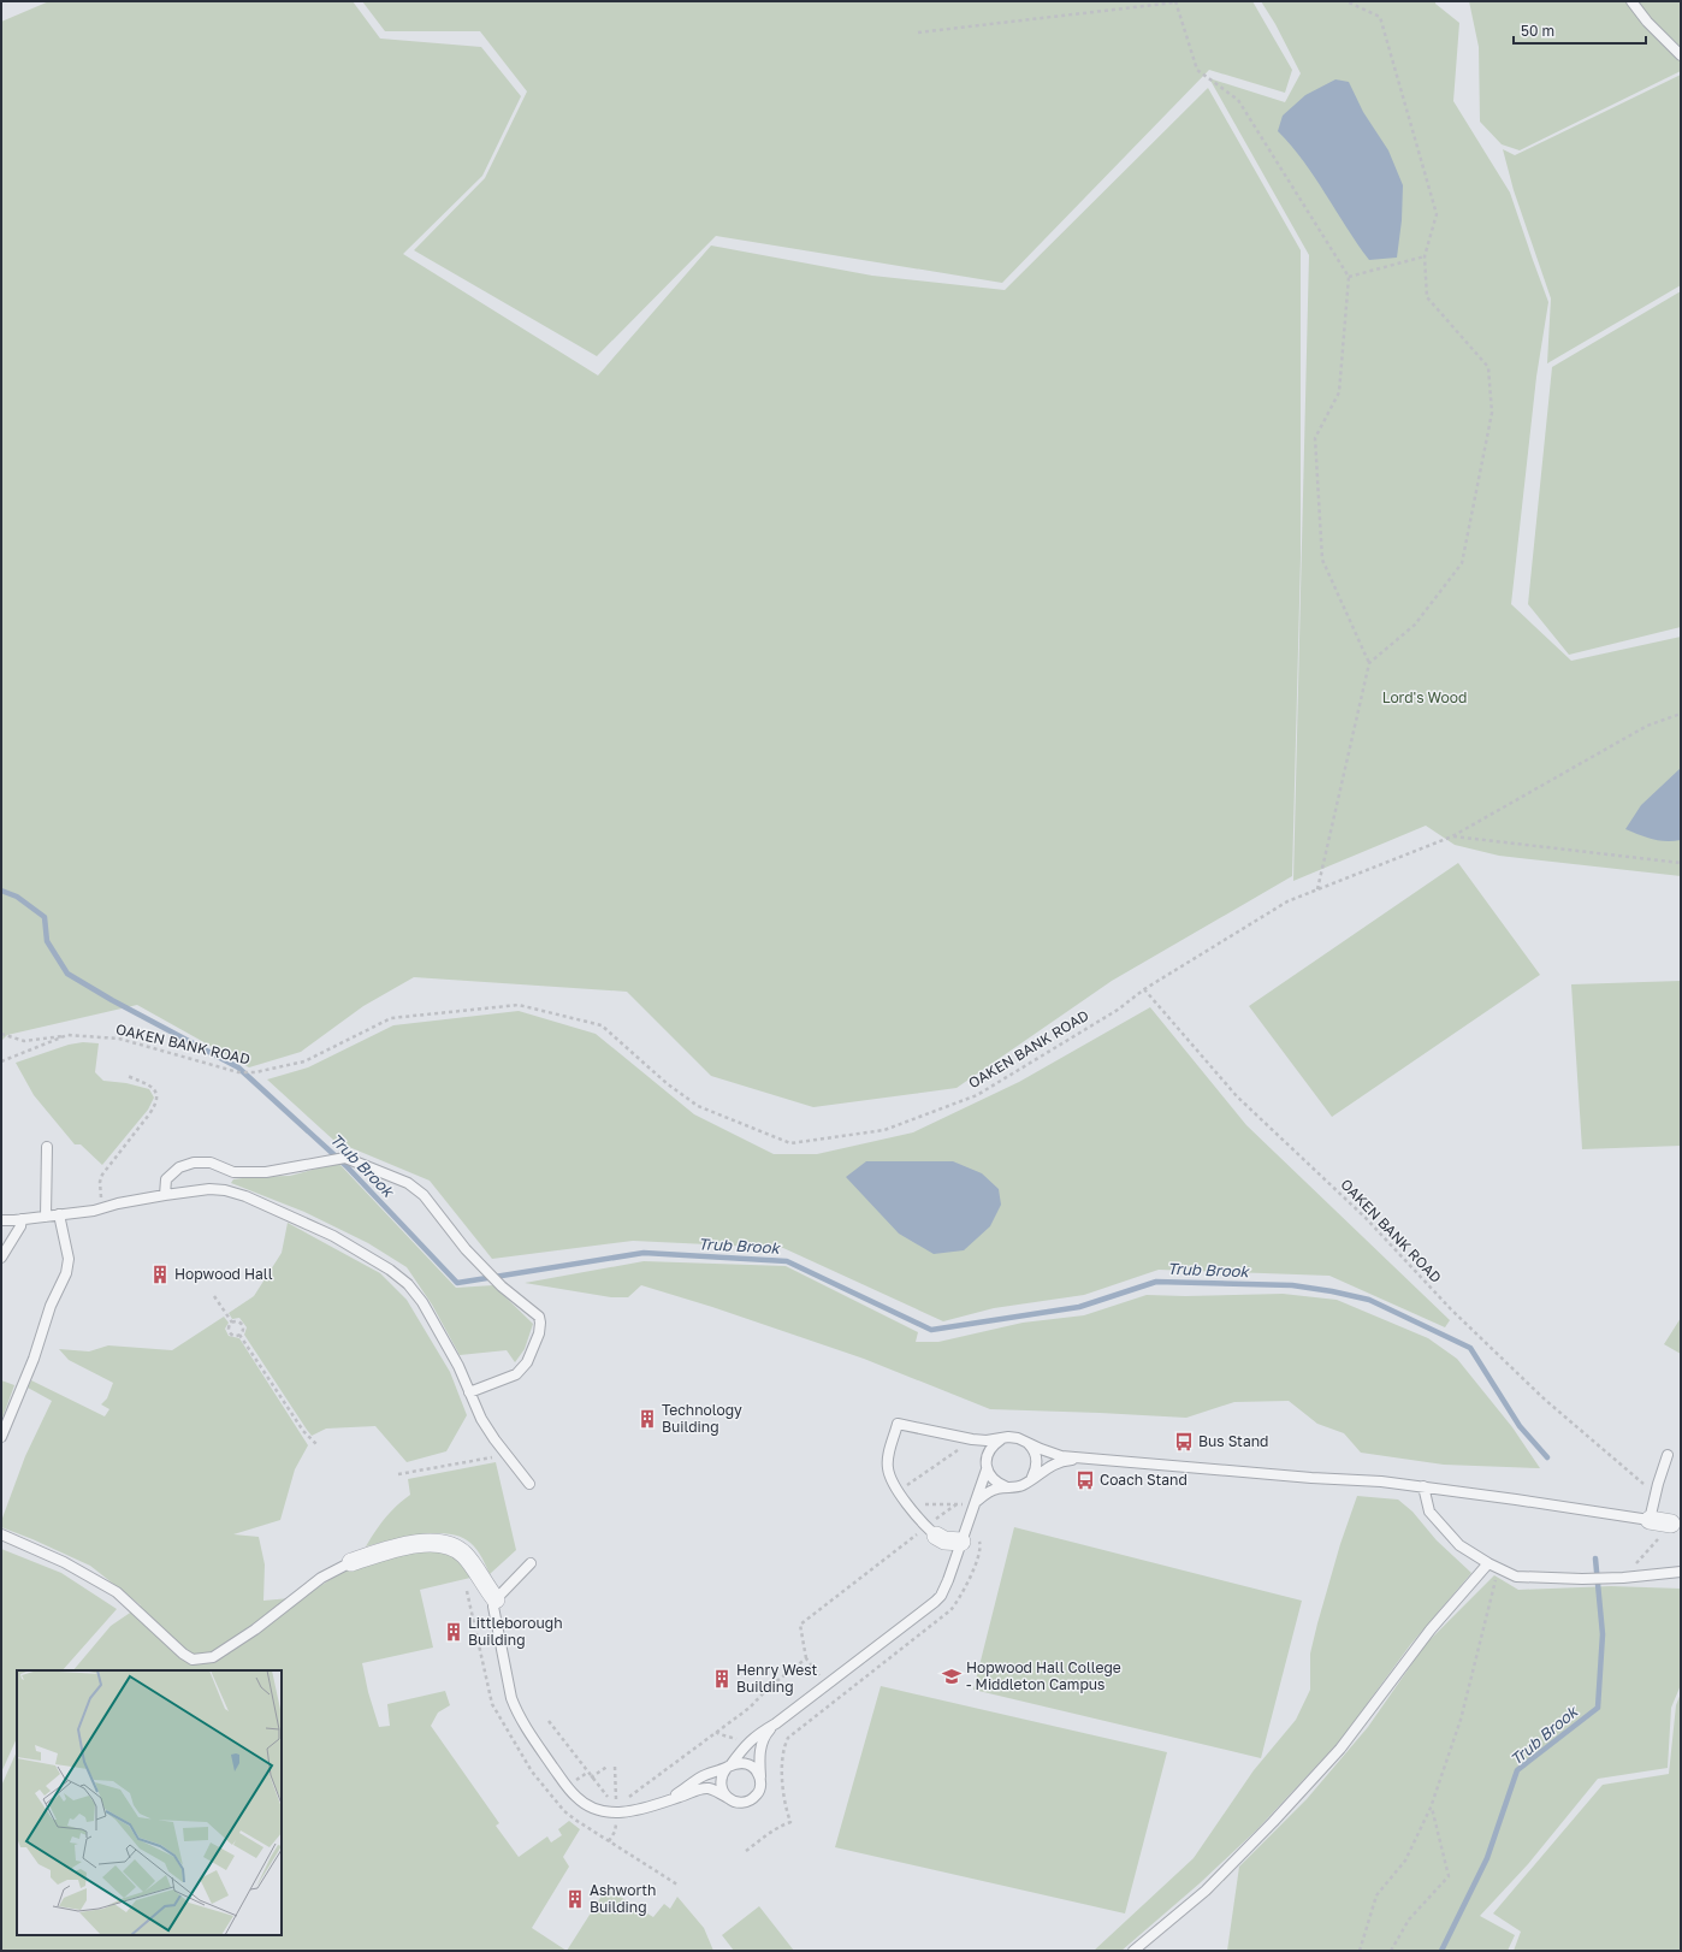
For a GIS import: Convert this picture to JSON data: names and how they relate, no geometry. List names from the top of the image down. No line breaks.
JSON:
{"streets":{"path":["OAKEN BANK ROAD"]},"water":["Trub Brook"],"parks":["Lord's Wood"],"places":{"building":["Hopwood Hall","Technology Building","Littleborough Building","Henry West Building","Ashworth Building"],"bus stop":["Bus Stand","Coach Stand"],"school or university":["Hopwood Hall College - Middleton Campus"]},"scale_bar":"50 m"}
